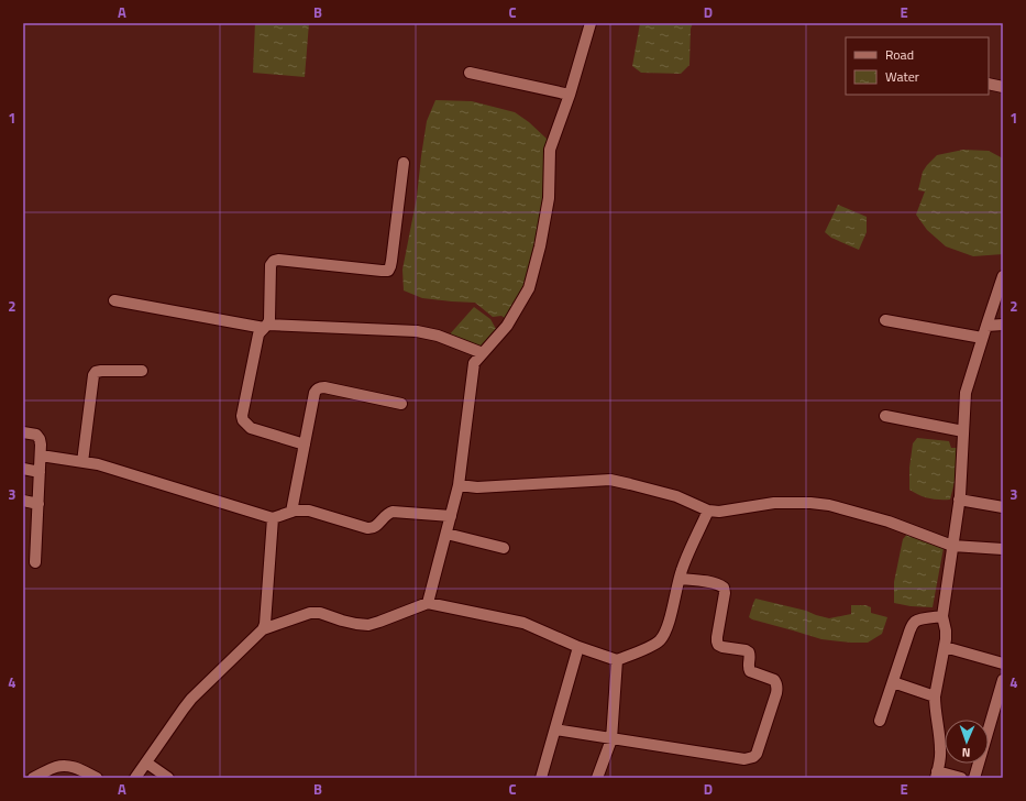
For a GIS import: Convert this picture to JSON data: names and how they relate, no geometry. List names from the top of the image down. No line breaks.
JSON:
{"legend":["Road","Water"],"north":"bottom","grid":{"columns":["A","B","C","D","E"],"rows":["1","2","3","4"]}}
